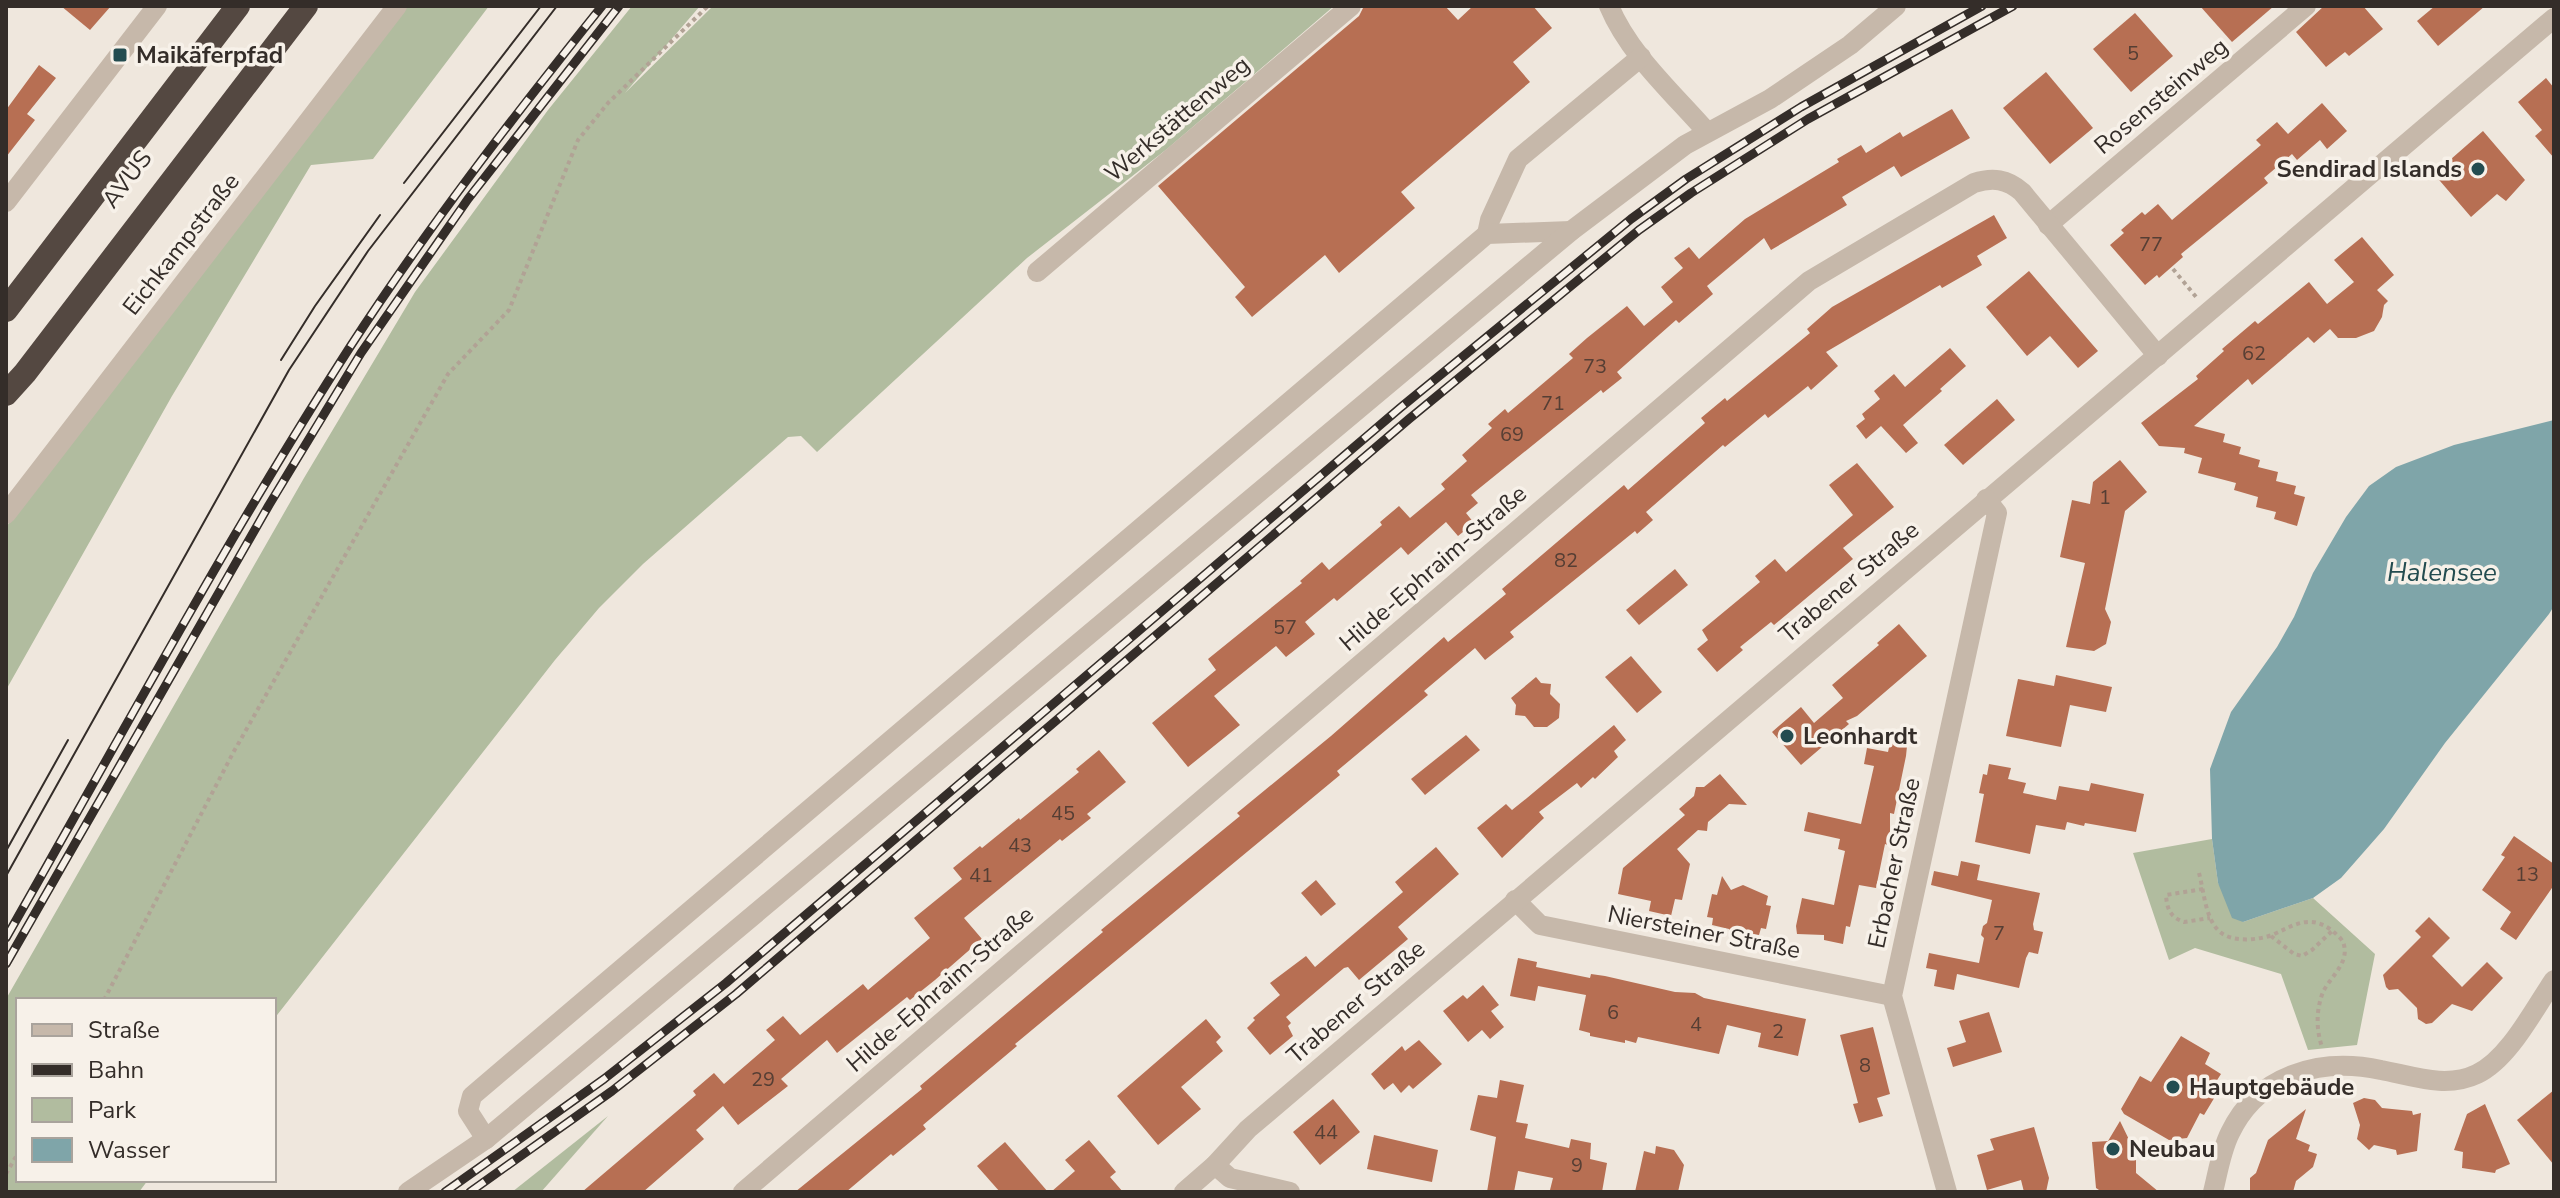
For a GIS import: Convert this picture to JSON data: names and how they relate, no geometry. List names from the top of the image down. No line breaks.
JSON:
{"streets":{"highway":["AVUS"],"street":["Rosensteinweg","Werkstättenweg","Eichkampstraße","Hilde-Ephraim-Straße","Trabener Straße","Erbacher Straße","Niersteiner Straße"]},"crossings":[["Rosensteinweg","Hilde-Ephraim-Straße"],["Hilde-Ephraim-Straße","Trabener Straße"],["Trabener Straße","Erbacher Straße"],["Trabener Straße","Niersteiner Straße"],["Erbacher Straße","Niersteiner Straße"]],"water":["Halensee"],"places":{"transit":["Maikäferpfad"],"other":["Sendirad Islands","Leonhardt","Hauptgebäude","Neubau"]},"house_numbers":["5","77","62","73","71","69","1","82","57","45","43","13","41","7","6","4","2","8","29","44","9"],"legend":["Straße","Bahn","Park","Wasser"]}
